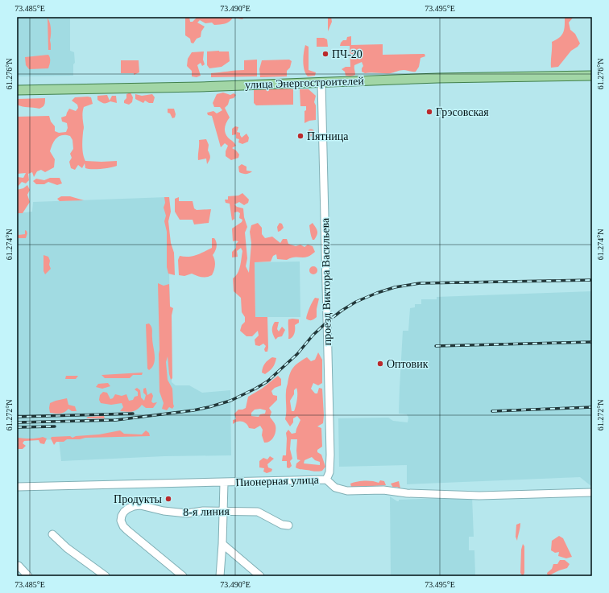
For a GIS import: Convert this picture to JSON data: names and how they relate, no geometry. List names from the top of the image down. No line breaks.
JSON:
{"streets":{"main road":["улица Энергостроителей"],"street":["проезд Виктора Васильева","Пионерная улица","8-я линия"]},"crossings":[["улица Энергостроителей","проезд Виктора Васильева"],["проезд Виктора Васильева","Пионерная улица"]],"places":["ПЧ-20","Грэсовская","Пятница","Оптовик","Продукты"],"coordinates":["73.485°E","73.490°E","73.495°E","61.276°N","61.274°N","61.272°N"]}
